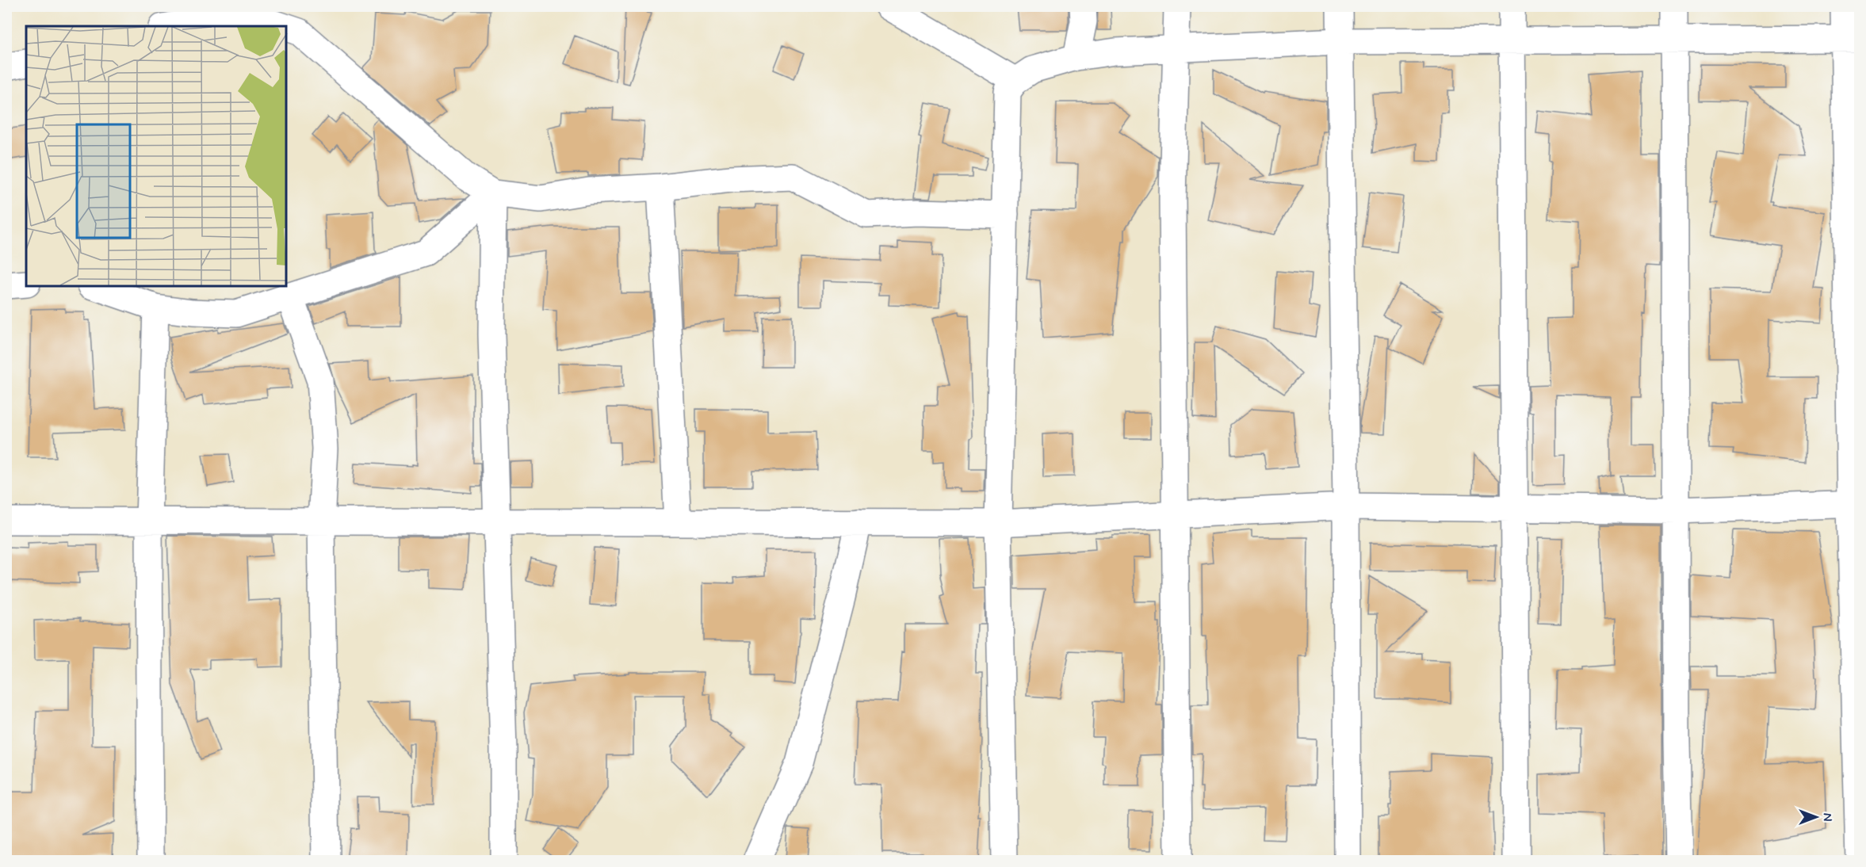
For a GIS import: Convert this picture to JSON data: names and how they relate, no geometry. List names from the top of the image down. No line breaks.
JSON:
{"north":"right"}
